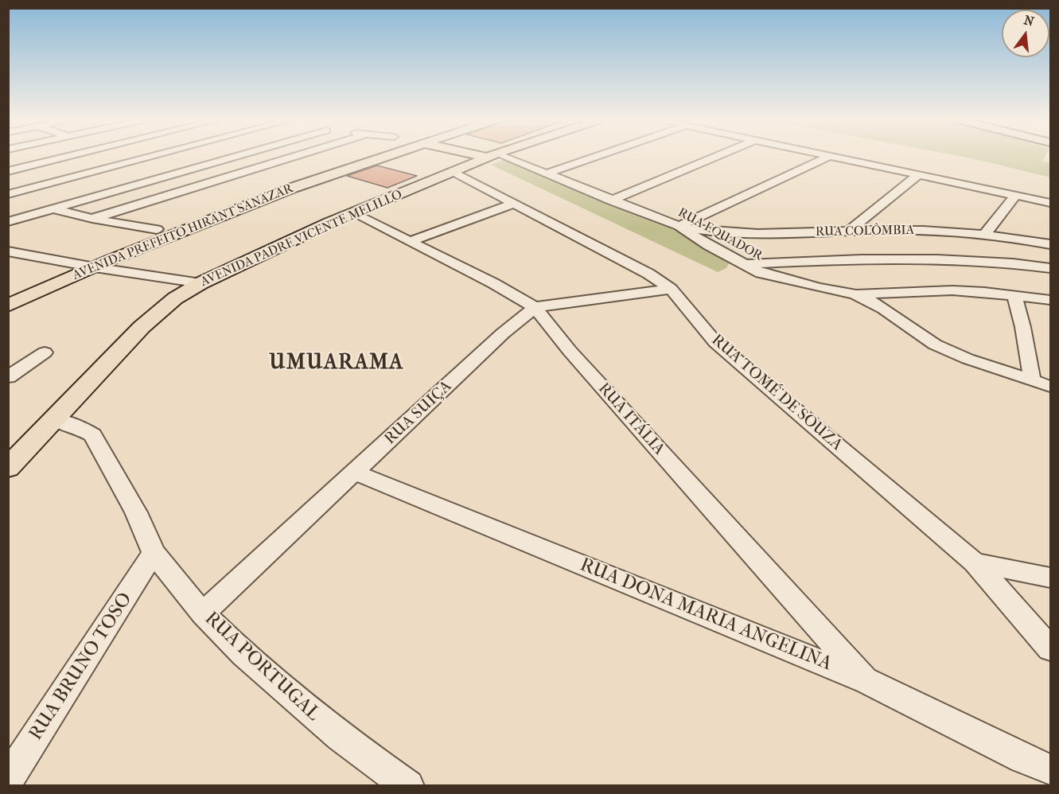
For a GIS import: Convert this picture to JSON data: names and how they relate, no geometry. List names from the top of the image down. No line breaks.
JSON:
{"streets":{"main road":["AVENIDA PREFEITO HIRANT SANAZAR","AVENIDA PADRE VICENTE MELILLO"],"street":["RUA COLÔMBIA","RUA EQUADOR","RUA TOMÉ DE SOUZA","RUA SUIÇA","RUA ITÁLIA","RUA DONA MARIA ANGELINA","RUA BRUNO TOSO","RUA PORTUGAL"]},"crossings":[["RUA COLÔMBIA","RUA EQUADOR"],["AVENIDA PADRE VICENTE MELILLO","RUA TOMÉ DE SOUZA"],["AVENIDA PADRE VICENTE MELILLO","RUA ITÁLIA"],["AVENIDA PADRE VICENTE MELILLO","RUA PORTUGAL"],["RUA SUIÇA","RUA ITÁLIA"],["RUA SUIÇA","RUA DONA MARIA ANGELINA"],["RUA SUIÇA","RUA PORTUGAL"],["RUA ITÁLIA","RUA DONA MARIA ANGELINA"],["RUA BRUNO TOSO","RUA PORTUGAL"]],"districts":["UMUARAMA"],"north":"top"}
